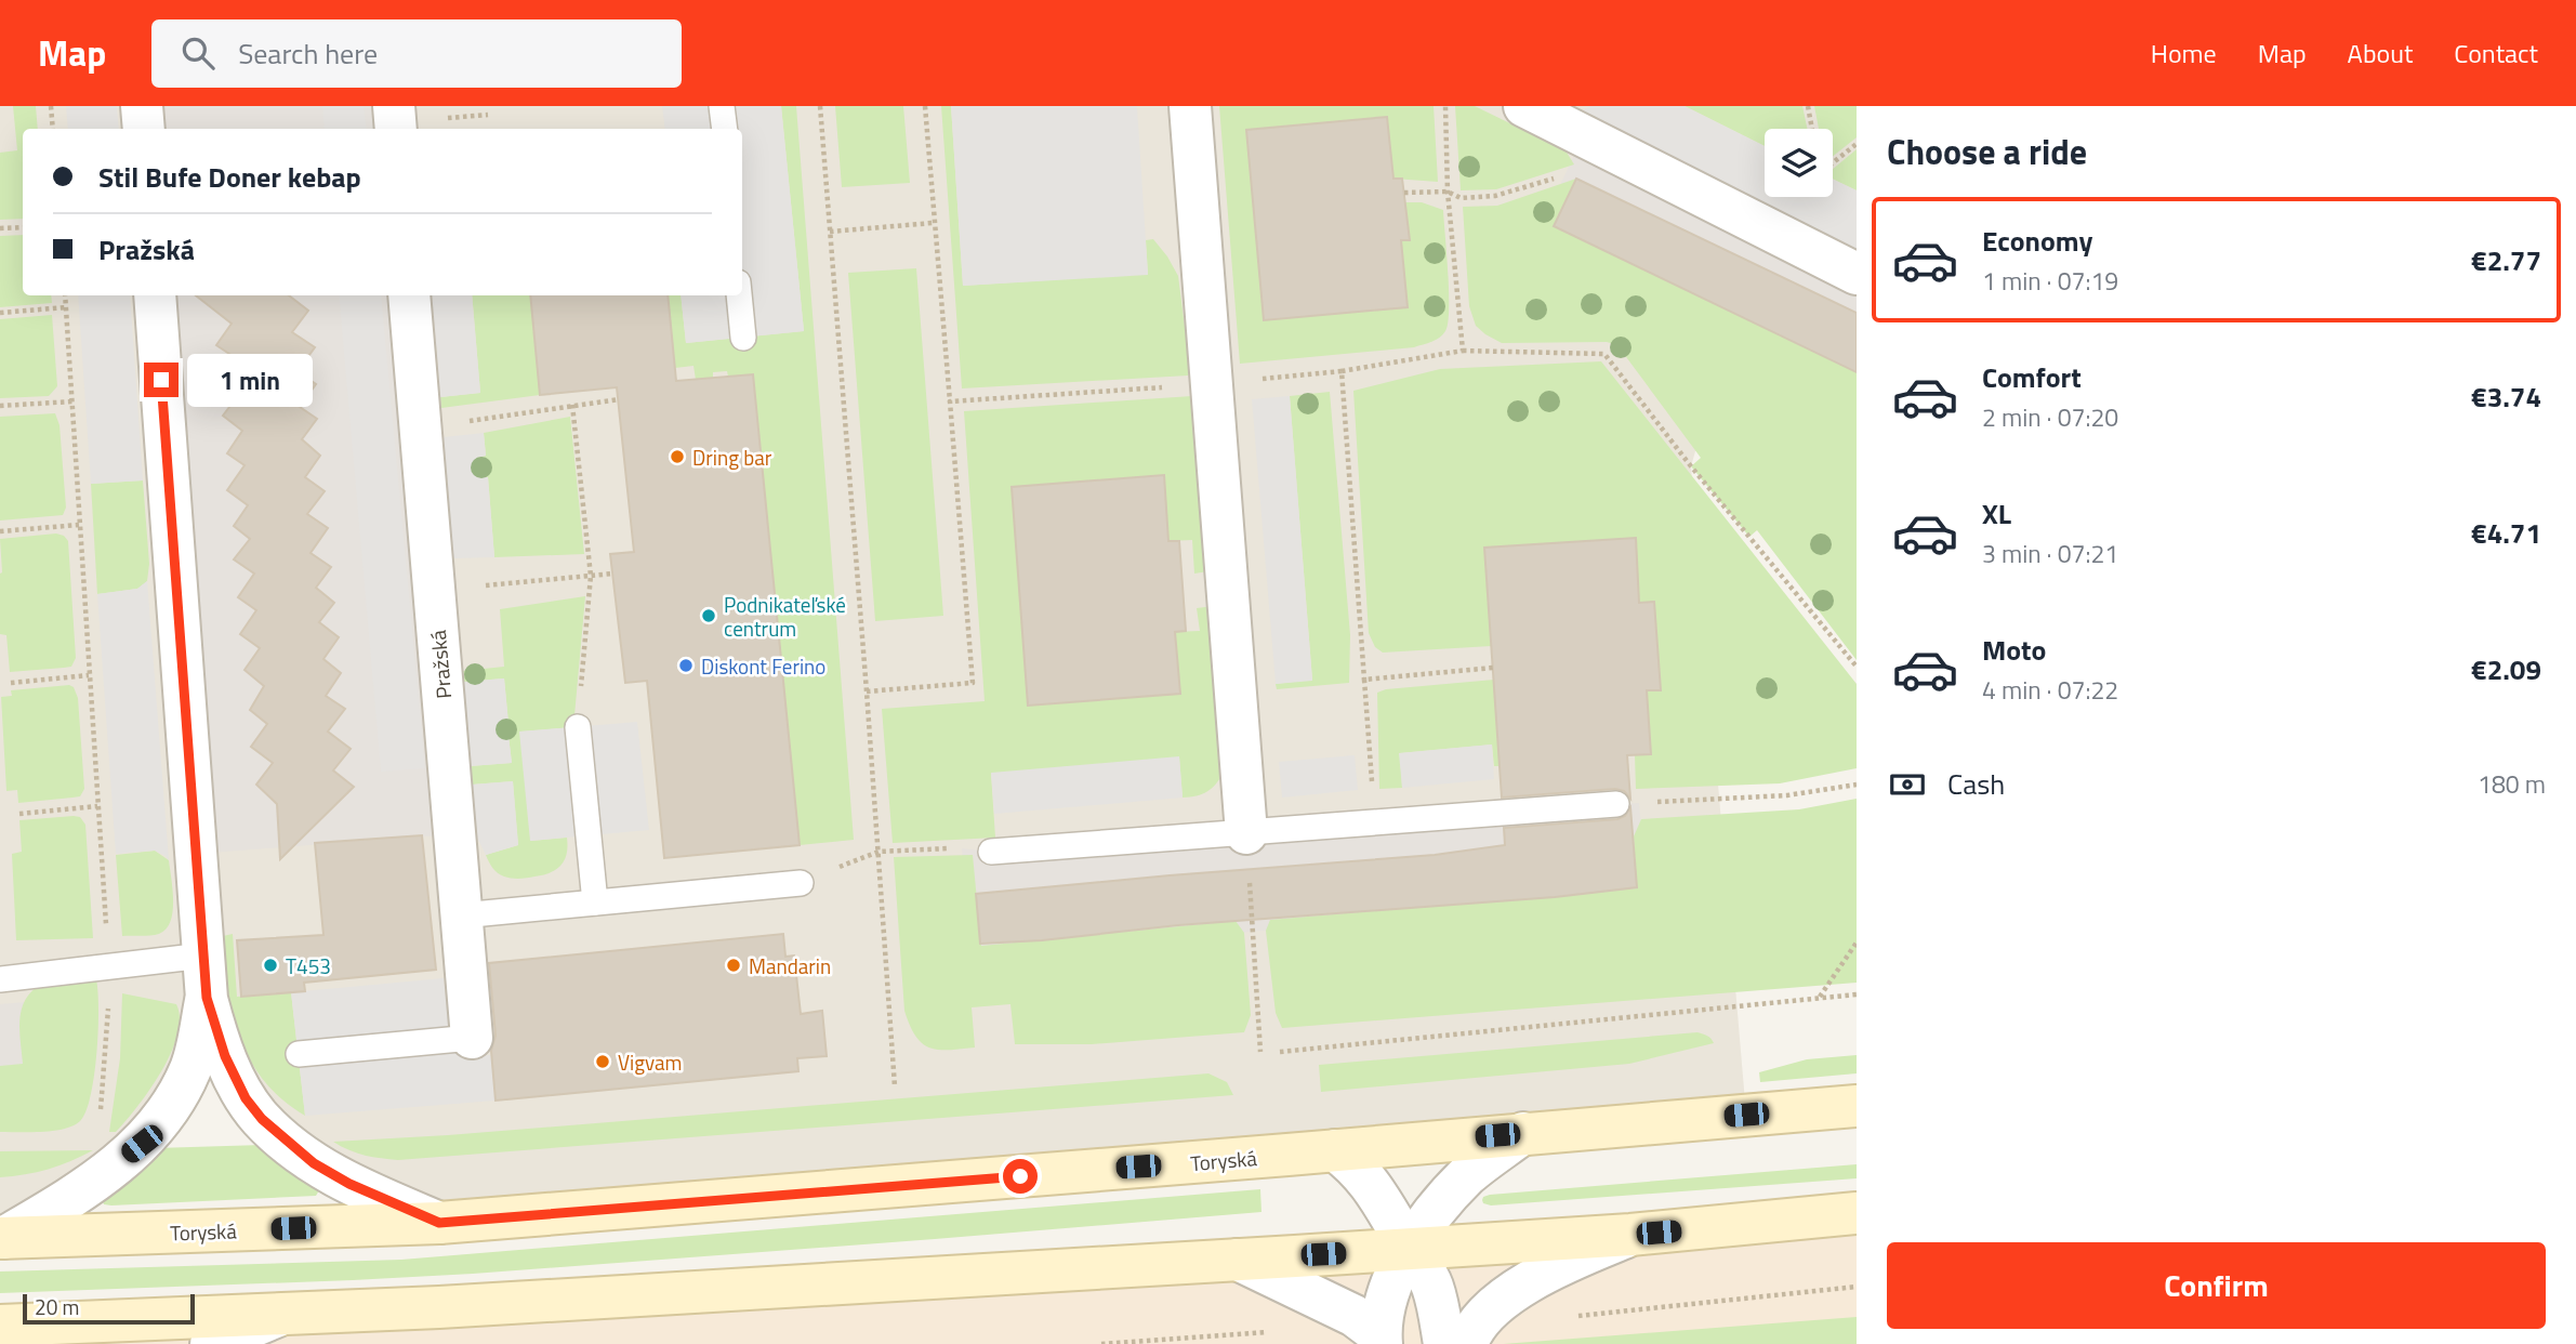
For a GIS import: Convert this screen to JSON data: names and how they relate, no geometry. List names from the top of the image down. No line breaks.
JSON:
{"streets":{"street":["Pražská","Toryská"]},"places":["Dring bar","Podnikateľské centrum","Diskont Ferino","T453","Mandarin","Vigvam"],"scale_bar":"20 m","page":{"header":"Map","search":"Search here","nav":["Home","Map","About","Contact"],"heading":"Choose a ride","banner":["Stil Bufe Doner kebap","Pražská"],"list":[{"name":"Economy","note":"1 min · 07:19","value":"€2.77"},{"name":"Comfort","note":"2 min · 07:20","value":"€3.74"},{"name":"XL","note":"3 min · 07:21","value":"€4.71"},{"name":"Moto","note":"4 min · 07:22","value":"€2.09"}],"bubble":"1 min","pay":["Cash","180 m"],"buttons":"Confirm","scale":"20 m"}}
